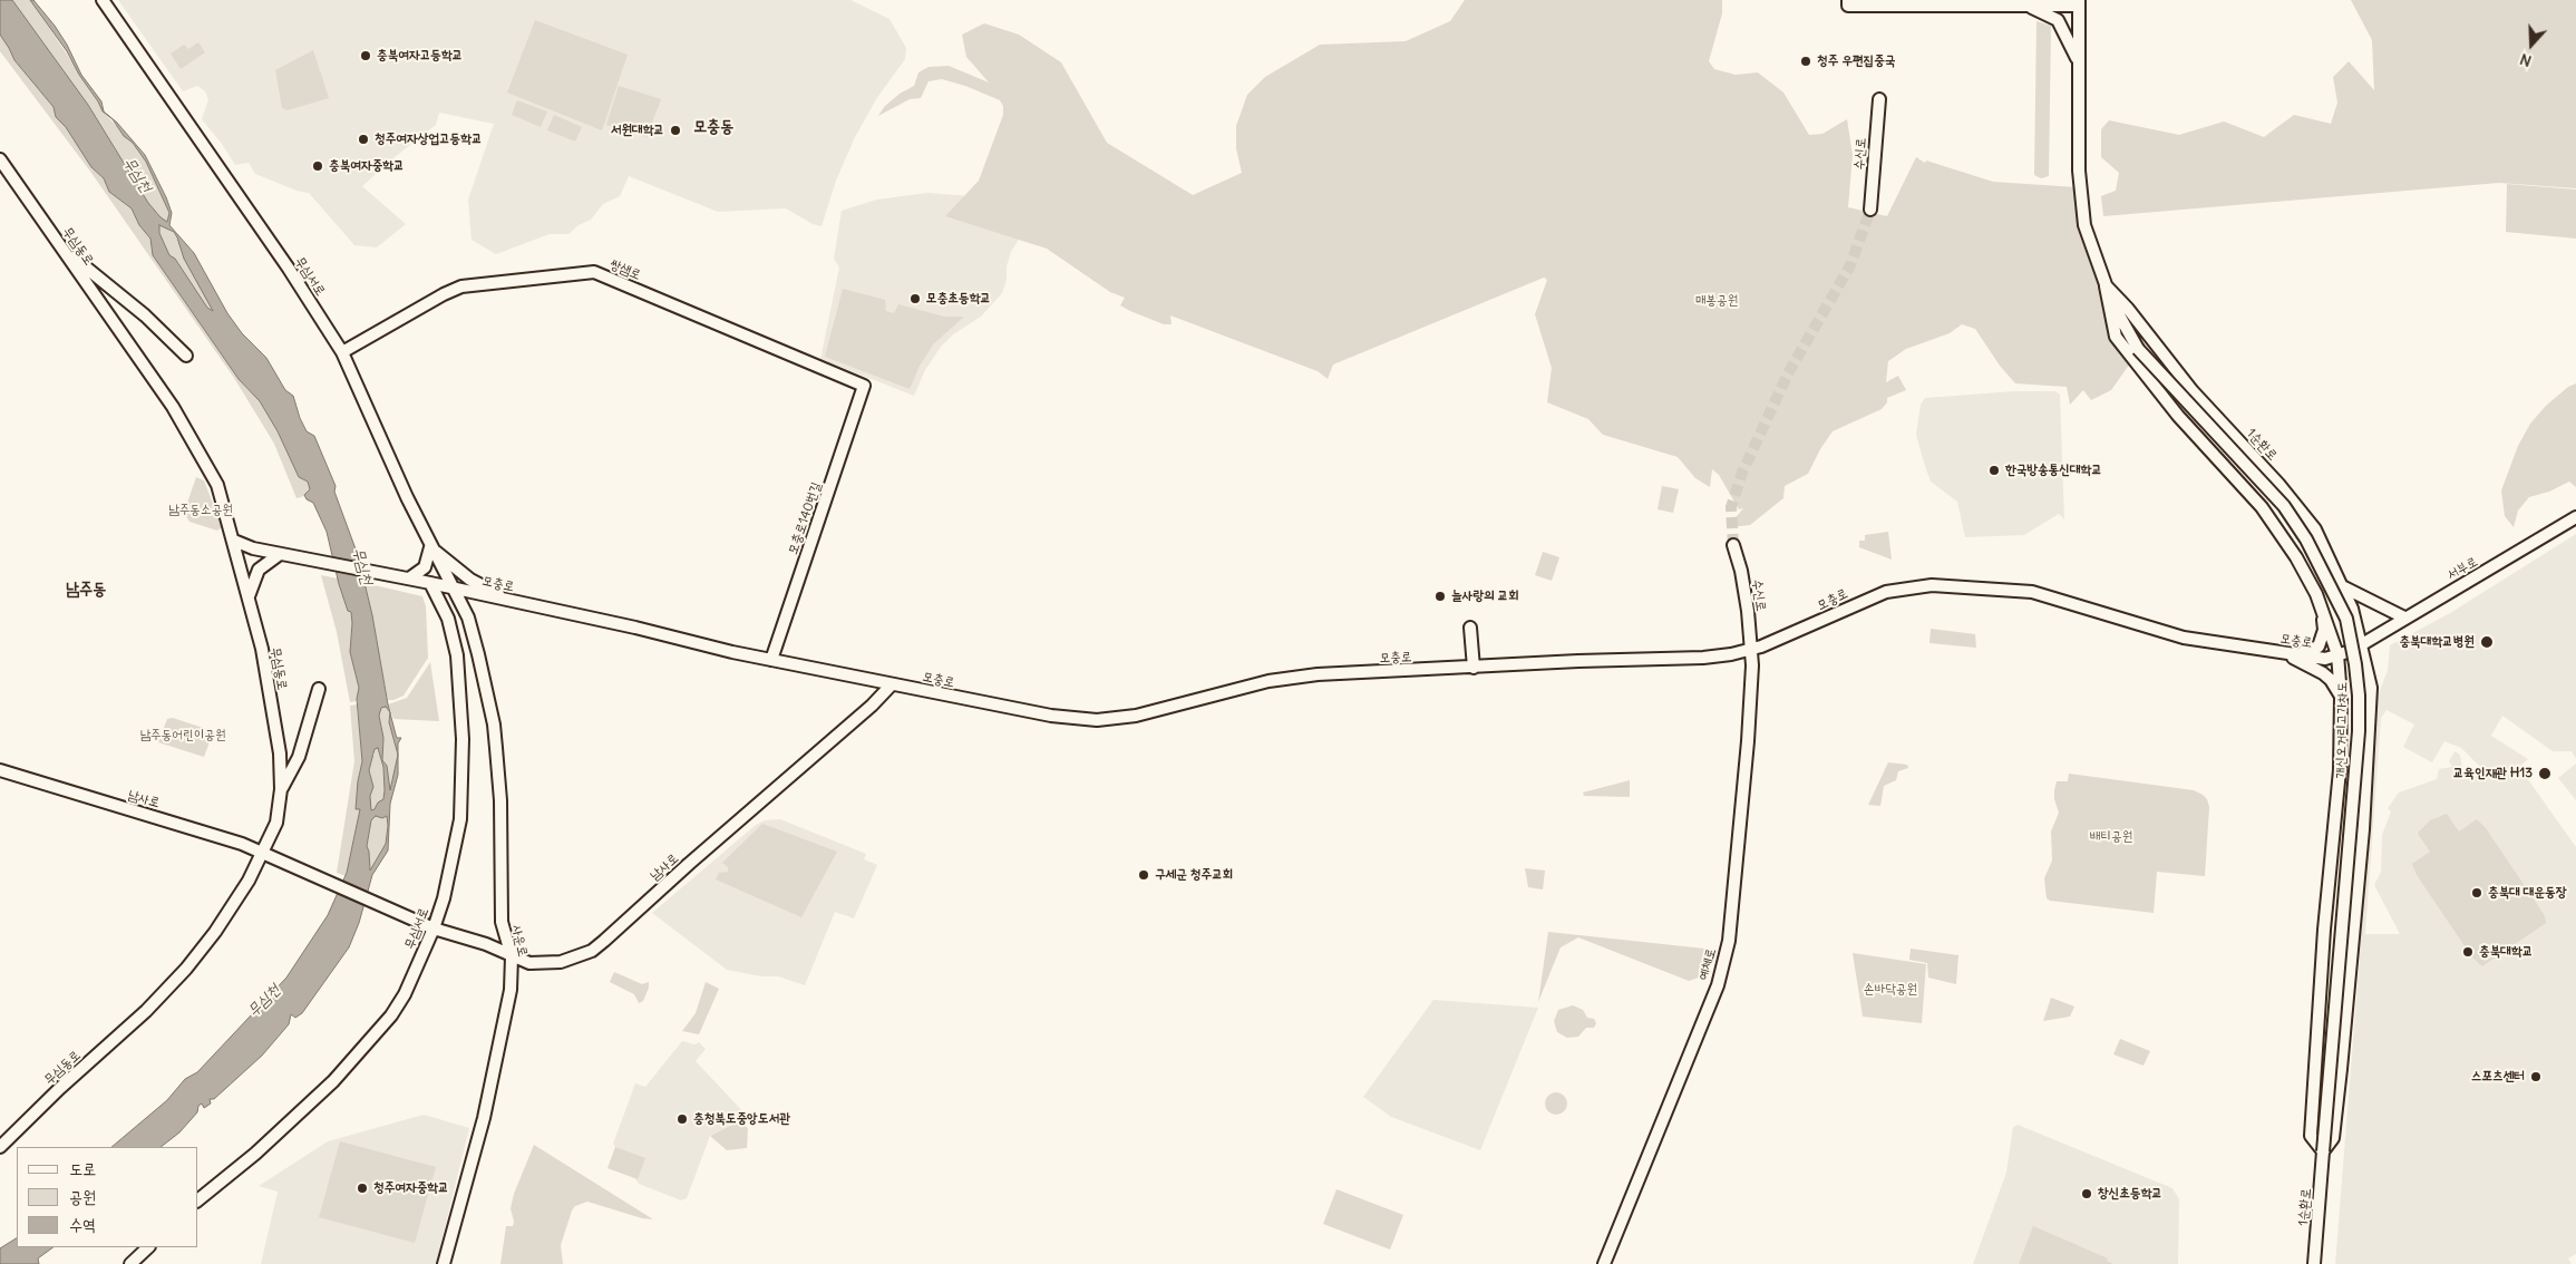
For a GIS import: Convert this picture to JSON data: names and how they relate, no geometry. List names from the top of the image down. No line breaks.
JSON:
{"streets":{"street":["수신로","무심동로","쌍샘로","무심서로","1순환로","모충로140번길","서부로","모충로","개신오거리고가차도","남사로","사운로","예체로"]},"crossings":[["수신로","모충로"],["수신로","예체로"],["무심동로","모충로"],["무심동로","남사로"],["쌍샘로","무심서로"],["쌍샘로","모충로140번길"],["무심서로","모충로"],["무심서로","남사로"],["무심서로","사운로"],["1순환로","서부로"],["1순환로","모충로"],["1순환로","개신오거리고가차도"],["모충로140번길","모충로"],["서부로","모충로"],["모충로","남사로"],["모충로","사운로"],["모충로","예체로"],["남사로","사운로"]],"districts":["모충동","남주동"],"water":["무심천"],"parks":["매봉공원","남주동소공원","남주동어린이공원","배티공원","손바닥공원"],"places":["충북여자고등학교","청주 우편집중국","서원대학교","청주여자상업고등학교","충북여자중학교","모충초등학교","한국방송통신대학교","늘사랑의 교회","충북대학교병원","교육인재관 H13","구세군 청주교회","충북대 대운동장","충북대학교","스포츠센터","충청북도중앙도서관","청주여자중학교","창신초등학교"],"legend":["도로","공원","수역"],"north":"bottom"}
